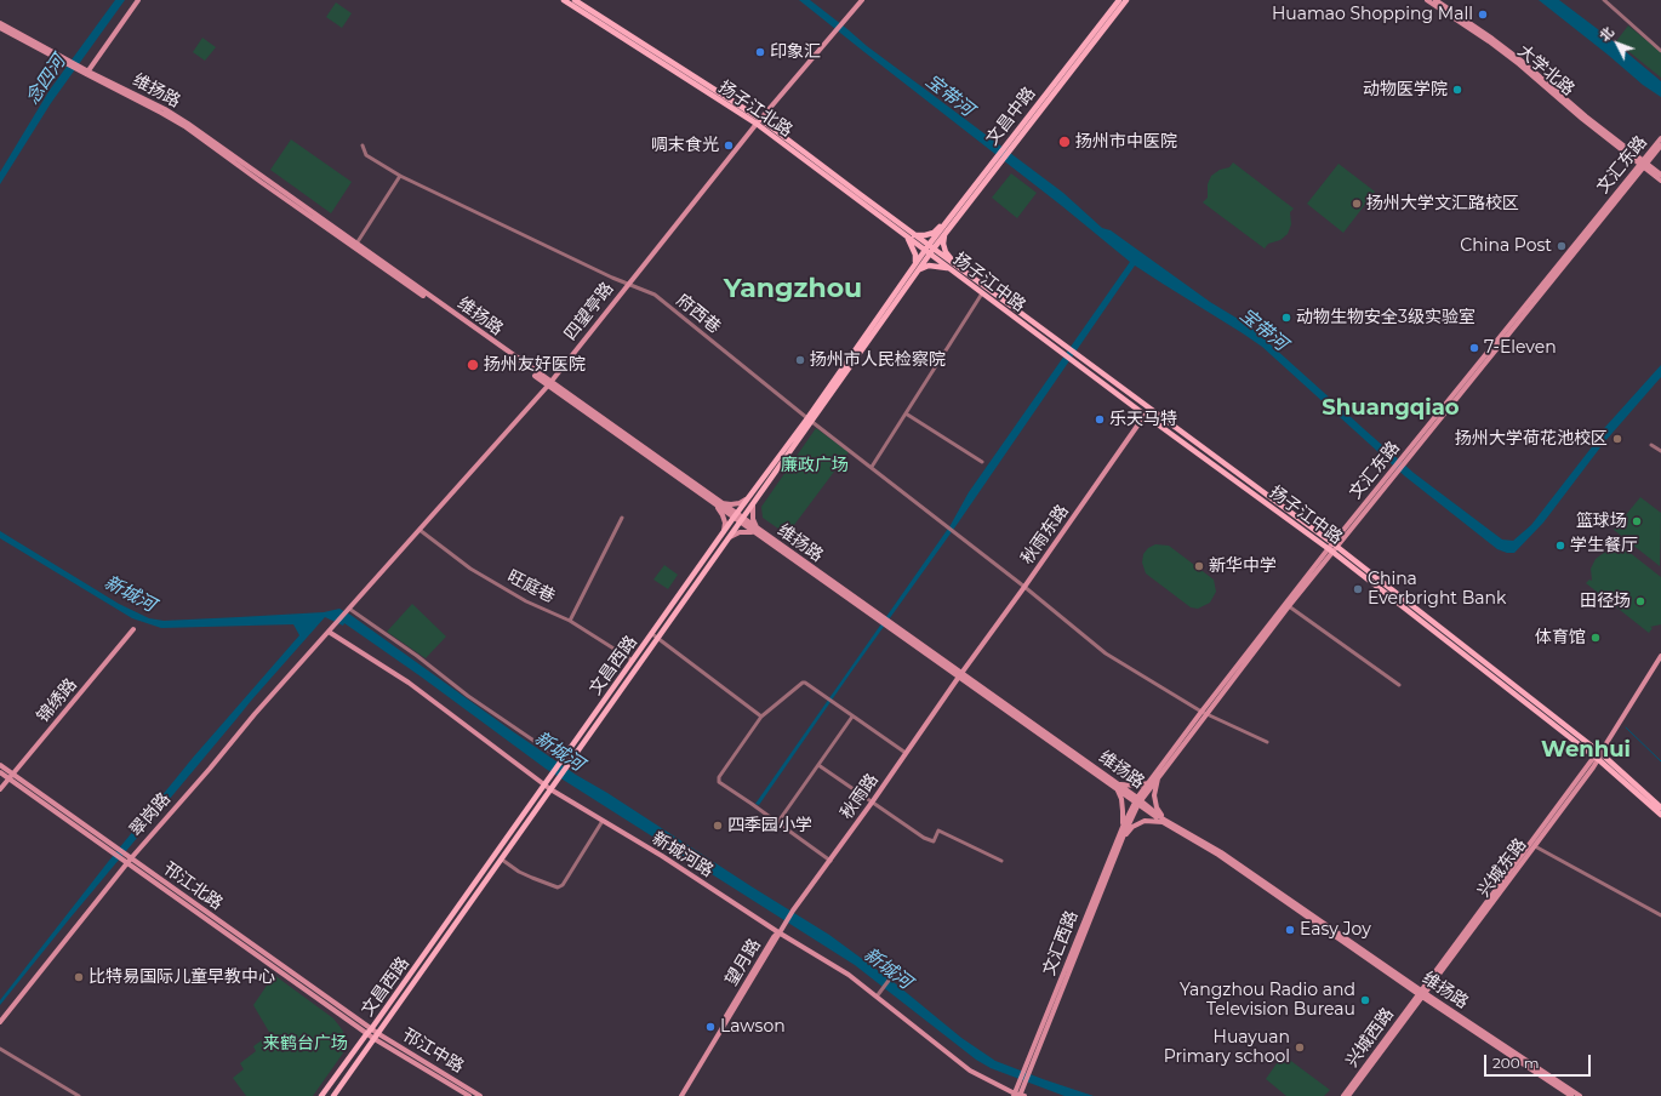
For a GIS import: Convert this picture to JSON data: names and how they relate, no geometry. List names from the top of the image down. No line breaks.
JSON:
{"streets":{"main road":["大学北路","维扬路","扬子江北路","文昌中路","文汇东路","扬子江中路","四望亭路","秋雨东路","文昌西路","锦绣路","秋雨路","翠岗路","新城河路","兴城东路","邗江北路","文汇西路","望月路","兴城西路","邗江中路"],"street":["府西巷","旺庭巷"]},"crossings":[["大学北路","文汇东路"],["维扬路","文汇东路"],["维扬路","四望亭路"],["维扬路","秋雨东路"],["维扬路","文昌西路"],["维扬路","秋雨路"],["维扬路","兴城东路"],["维扬路","文汇西路"],["维扬路","兴城西路"],["扬子江北路","文昌中路"],["扬子江北路","扬子江中路"],["扬子江北路","四望亭路"],["扬子江北路","文昌西路"],["文昌中路","扬子江中路"],["文昌中路","文昌西路"],["文汇东路","扬子江中路"],["文汇东路","府西巷"],["文汇东路","文汇西路"],["扬子江中路","秋雨东路"],["扬子江中路","文昌西路"],["扬子江中路","兴城东路"],["四望亭路","府西巷"],["四望亭路","旺庭巷"],["四望亭路","翠岗路"],["四望亭路","新城河路"],["府西巷","秋雨东路"],["府西巷","文昌西路"],["秋雨东路","秋雨路"],["旺庭巷","文昌西路"],["文昌西路","新城河路"],["文昌西路","邗江北路"],["文昌西路","邗江中路"],["锦绣路","邗江北路"],["秋雨路","新城河路"],["秋雨路","望月路"],["翠岗路","新城河路"],["翠岗路","邗江北路"],["新城河路","文汇西路"],["新城河路","望月路"],["兴城东路","兴城西路"],["邗江北路","邗江中路"]],"districts":["Yangzhou","Shuangqiao","Wenhui"],"water":["念四河","宝带河","新城河"],"parks":["廉政广场","来鹤台广场"],"places":["Huamao Shopping Mall","印象汇","动物医学院","扬州市中医院","啁末食光","扬州大学文汇路校区","China Post","动物生物安全3级实验室","7-Eleven","扬州市人民检察院","扬州友好医院","乐天马特","扬州大学荷花池校区","篮球场","学生餐厅","新华中学","China Everbright Bank","田径场","体育馆","四季园小学","Easy Joy","比特易国际儿童早教中心","Yangzhou Radio and Television Bureau","Lawson","Huayuan Primary school"],"scale_bar":"200 m","north":"top left"}
